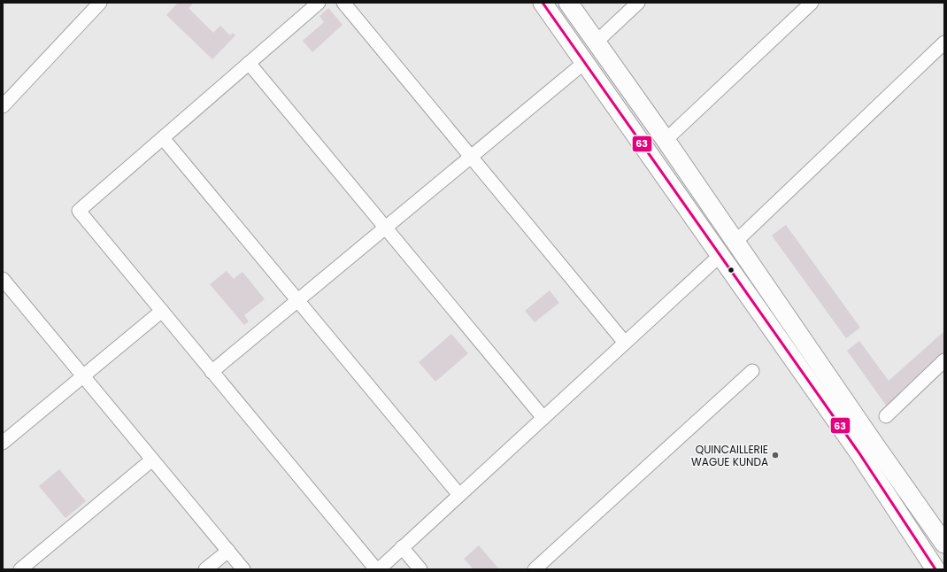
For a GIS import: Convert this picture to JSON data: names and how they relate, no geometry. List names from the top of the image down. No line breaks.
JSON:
{"places":["QUINCAILLERIE WAGUE KUNDA"],"lines":["transit line 63"]}
